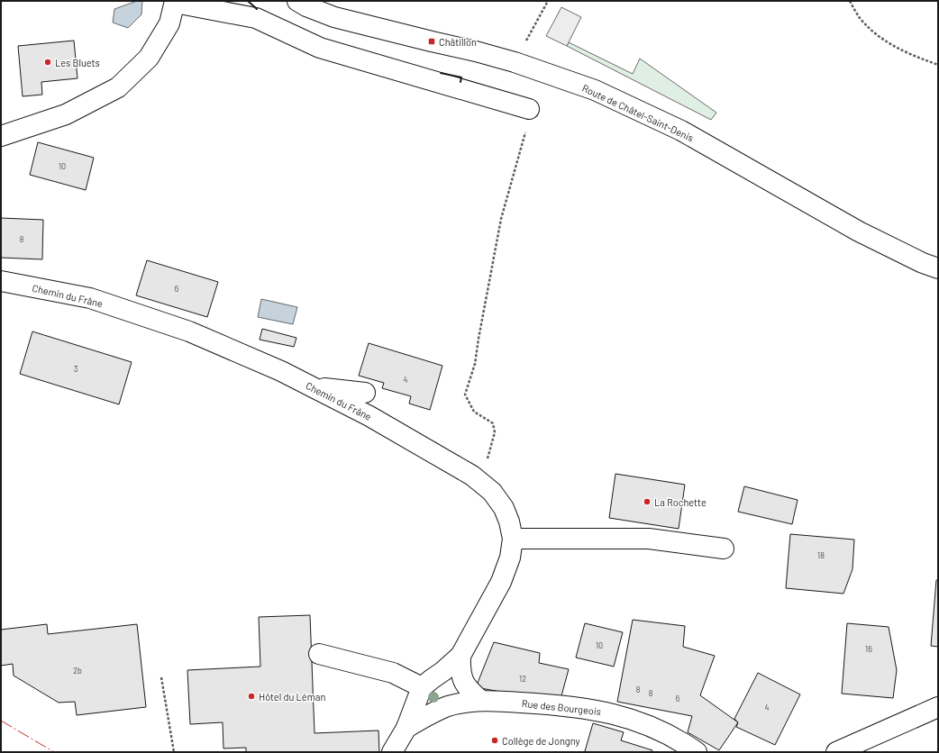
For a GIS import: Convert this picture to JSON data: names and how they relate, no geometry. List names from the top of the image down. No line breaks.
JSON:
{"streets":{"street":["Route de Châtel-Saint-Denis","Chemin du Frâne","Rue des Bourgeois"]},"places":{"transit":["Châtillon"],"other":["Les Bluets","La Rochette","Hôtel du Léman","Collège de Jongny"]},"house_numbers":["10","8","6","3","4","18","10","16","2b","12","8","8","6","4"]}
